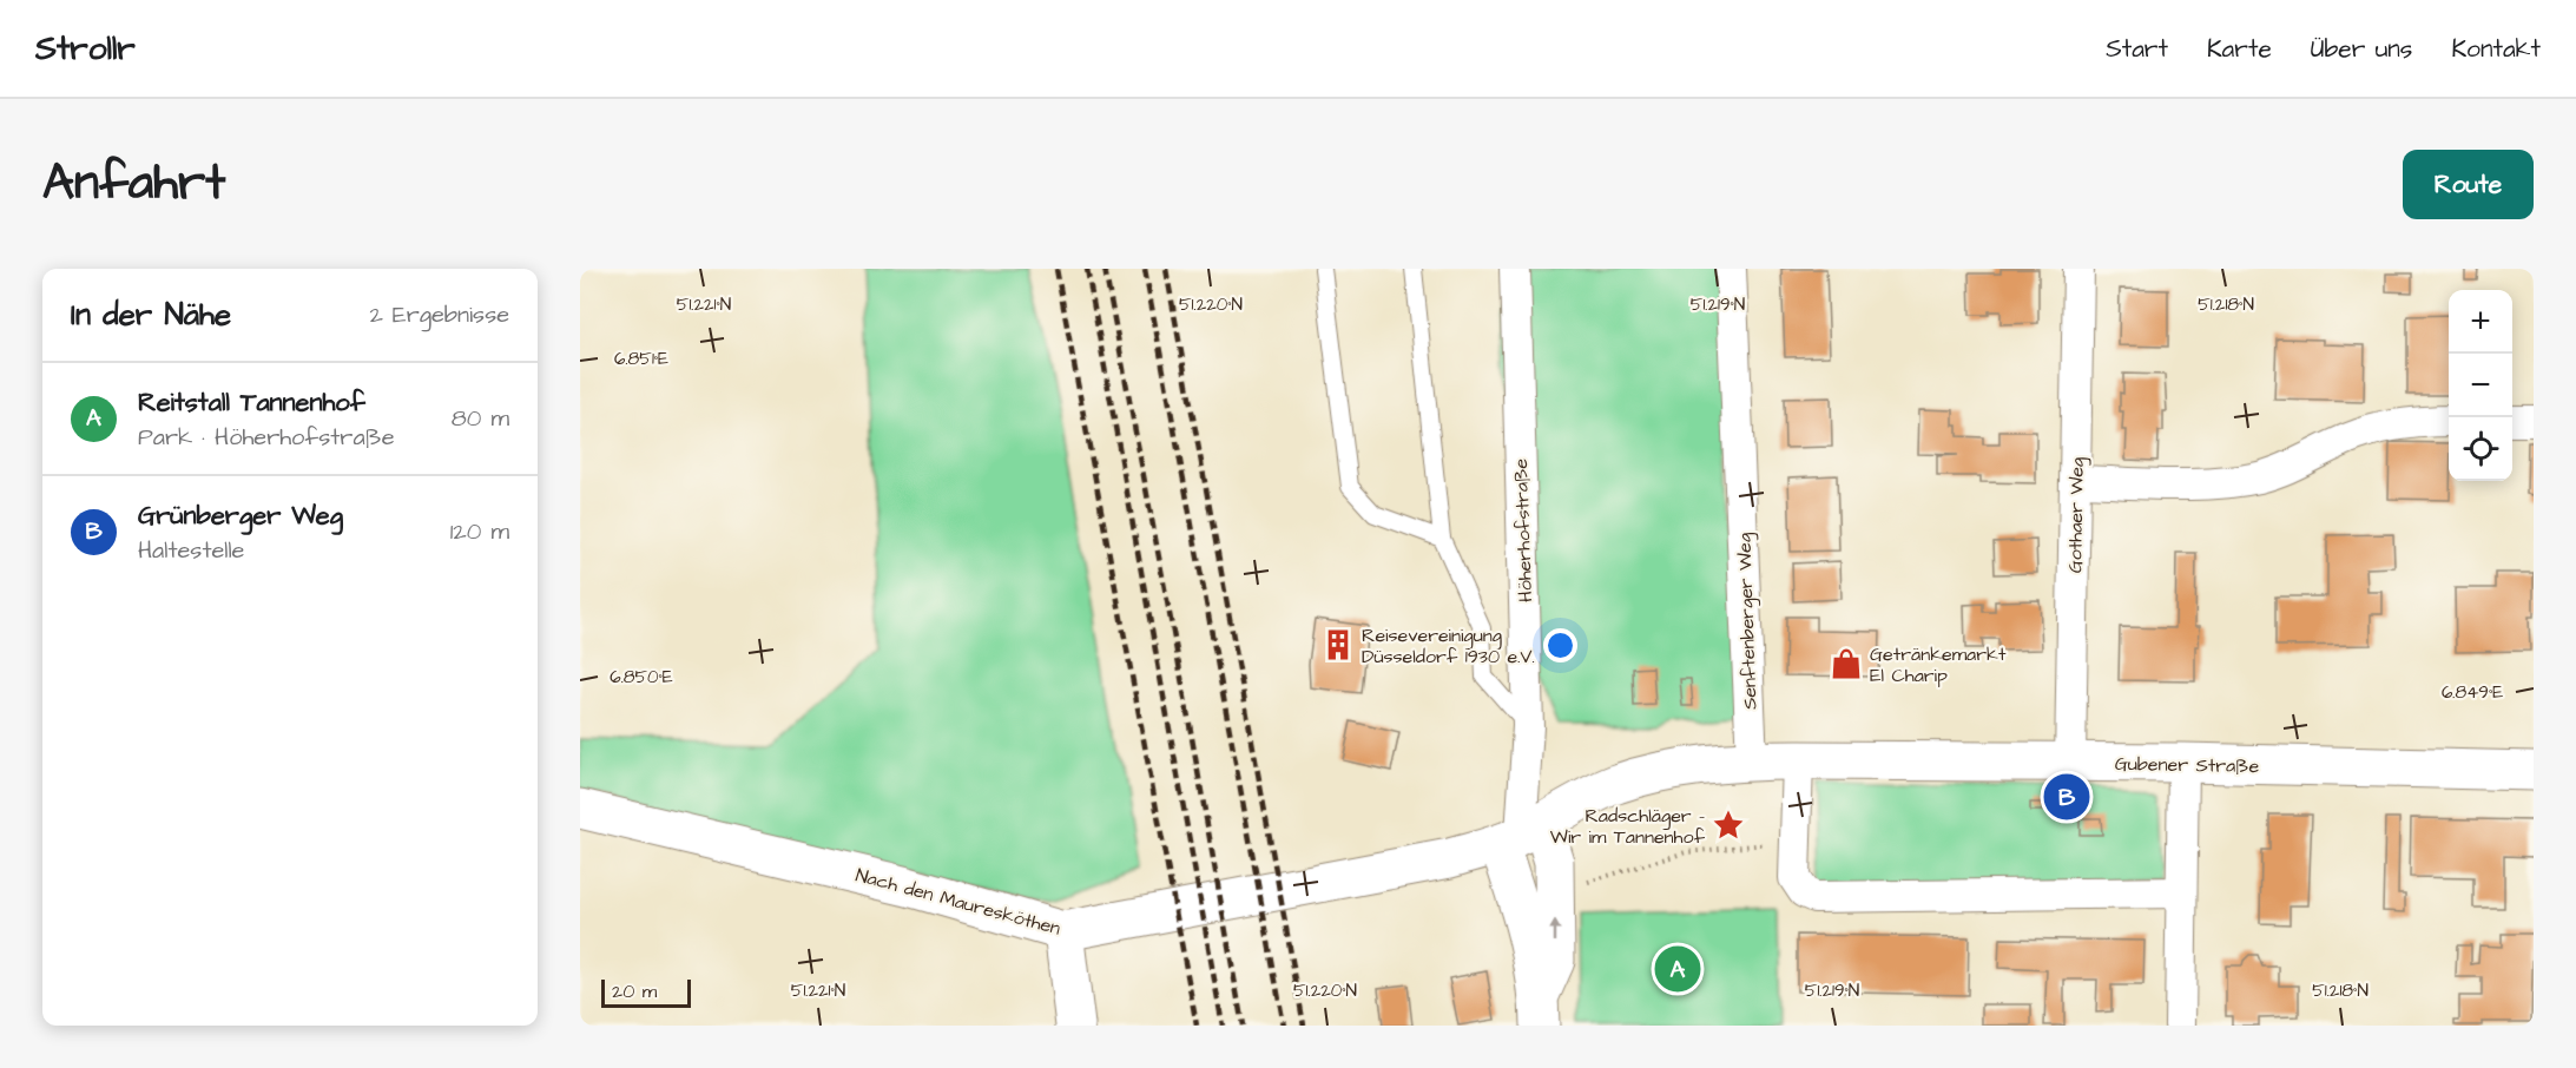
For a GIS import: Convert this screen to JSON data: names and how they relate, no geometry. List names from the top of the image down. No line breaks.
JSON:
{"streets":{"street":["Gothaer Weg","Höherhofstraße","Senftenberger Weg","Gubener Straße","Nach den Mauresköthen"]},"crossings":[["Gothaer Weg","Gubener Straße"],["Höherhofstraße","Gubener Straße"],["Höherhofstraße","Nach den Mauresköthen"],["Senftenberger Weg","Gubener Straße"],["Gubener Straße","Nach den Mauresköthen"]],"places":{"building":["Reisevereinigung Düsseldorf 1930 e.V."],"shop":["Getränkemarkt El Charip"],"place":["Radschläger - Wir im Tannenhof"]},"scale_bar":"20 m","page":{"header":"Strollr","nav":["Start","Karte","Über uns","Kontakt"],"title":"Anfahrt","buttons":"Route","heading":["In der Nähe","2 Ergebnisse"],"map_buttons":["+","−"],"list":[{"mark":"A","name":"Reitstall Tannenhof","note":"Park · Höherhofstraße","value":"80 m"},{"mark":"B","name":"Grünberger Weg","note":"Haltestelle","value":"120 m"}],"pins":["B","A"],"scale":"20 m"},"coordinates":["51.221°N","51.220°N","51.219°N","51.218°N","6.851°E","6.850°E","6.849°E"]}
